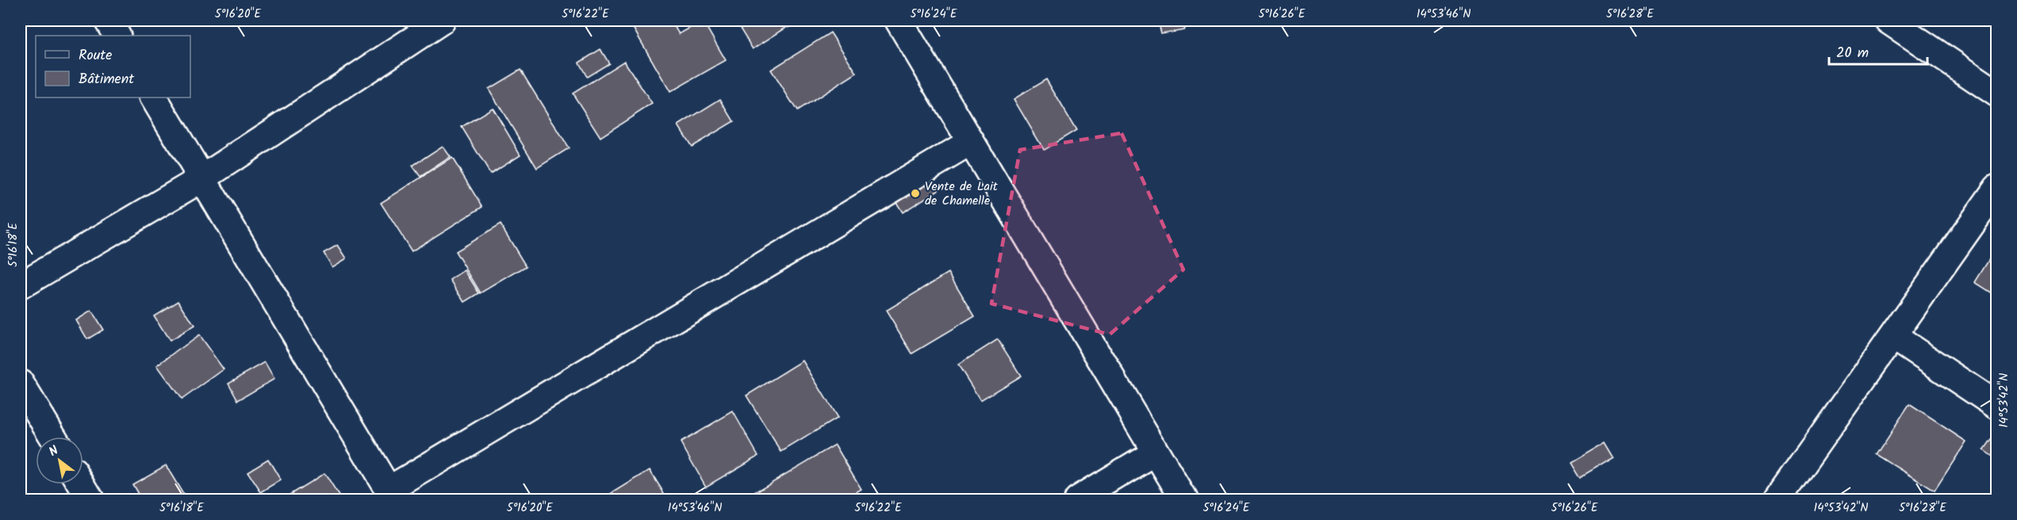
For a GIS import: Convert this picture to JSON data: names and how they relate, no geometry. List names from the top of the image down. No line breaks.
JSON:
{"places":["Vente de Lait de Chamelle"],"legend":["Route","Bâtiment"],"scale_bar":"20 m","north":"top left","coordinates":["5°16'20\"E","5°16'22\"E","5°16'24\"E","5°16'26\"E","14°53'46\"N","5°16'28\"E","5°16'18\"E","14°53'42\"N"]}
